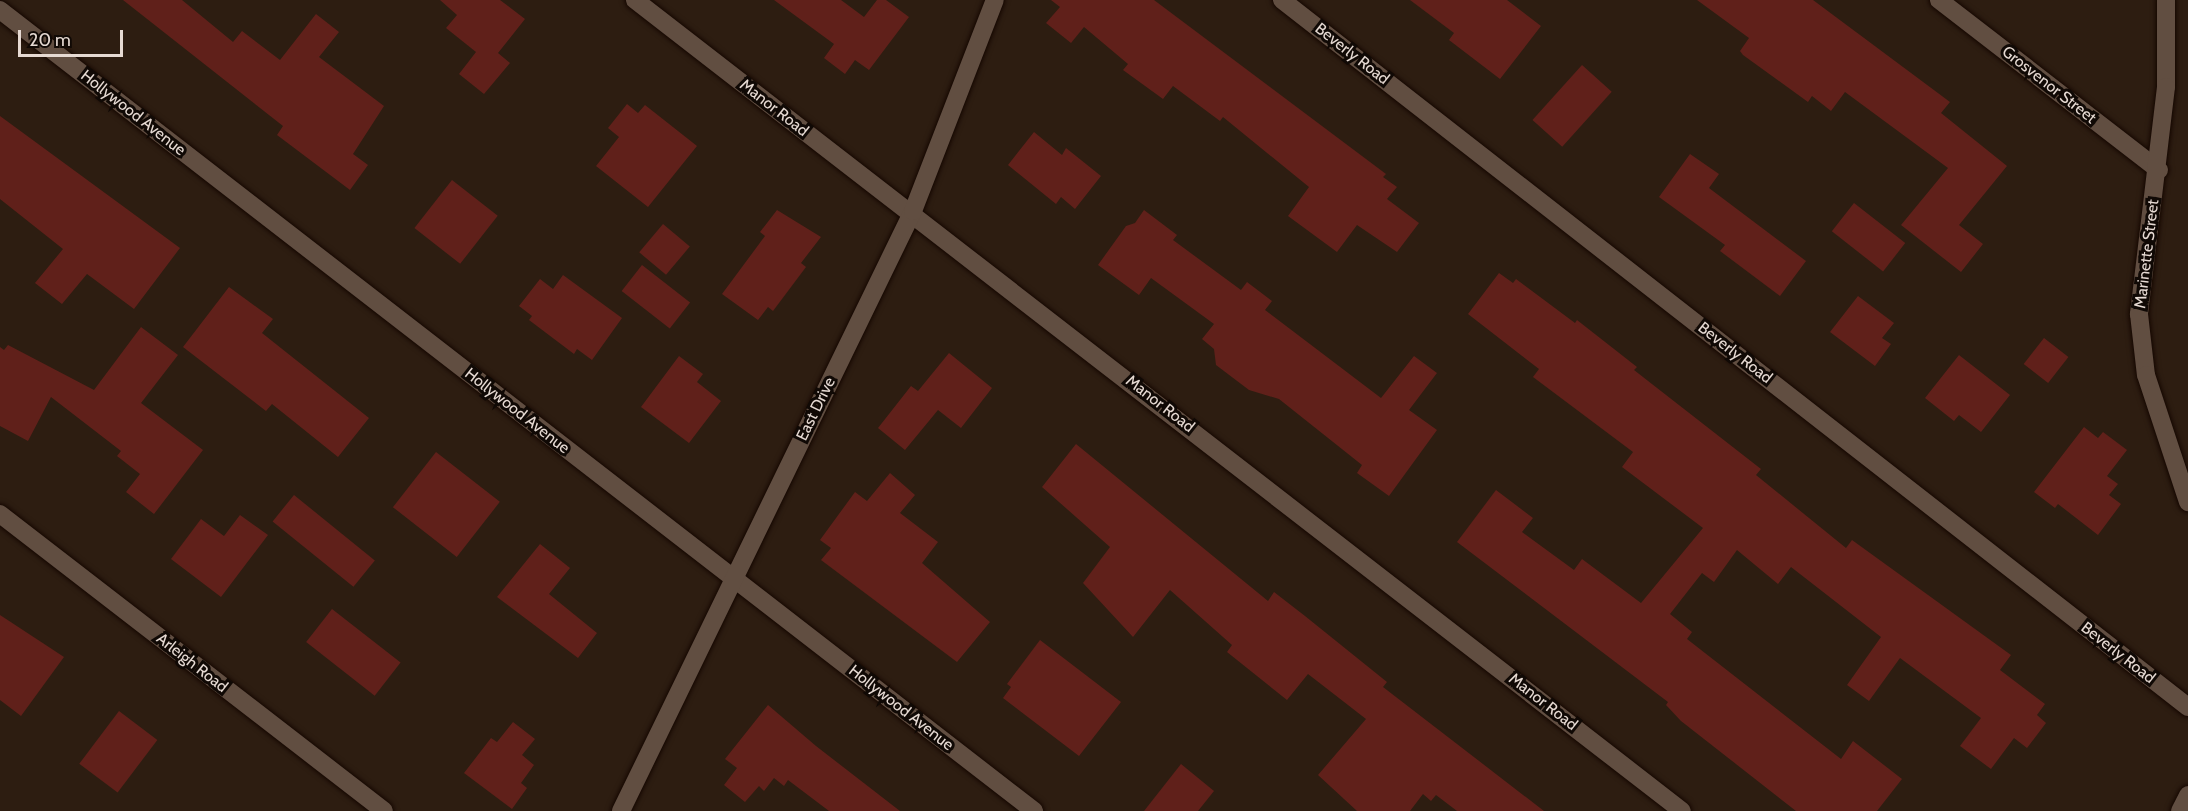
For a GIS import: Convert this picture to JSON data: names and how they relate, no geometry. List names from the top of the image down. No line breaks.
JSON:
{"streets":{"street":["Beverly Road","Grosvenor Street","Manor Road","Hollywood Avenue","Marinette Street","East Drive","Arleigh Road"]},"crossings":[["Grosvenor Street","Marinette Street"],["Manor Road","East Drive"],["Hollywood Avenue","East Drive"]],"scale_bar":"20 m"}
